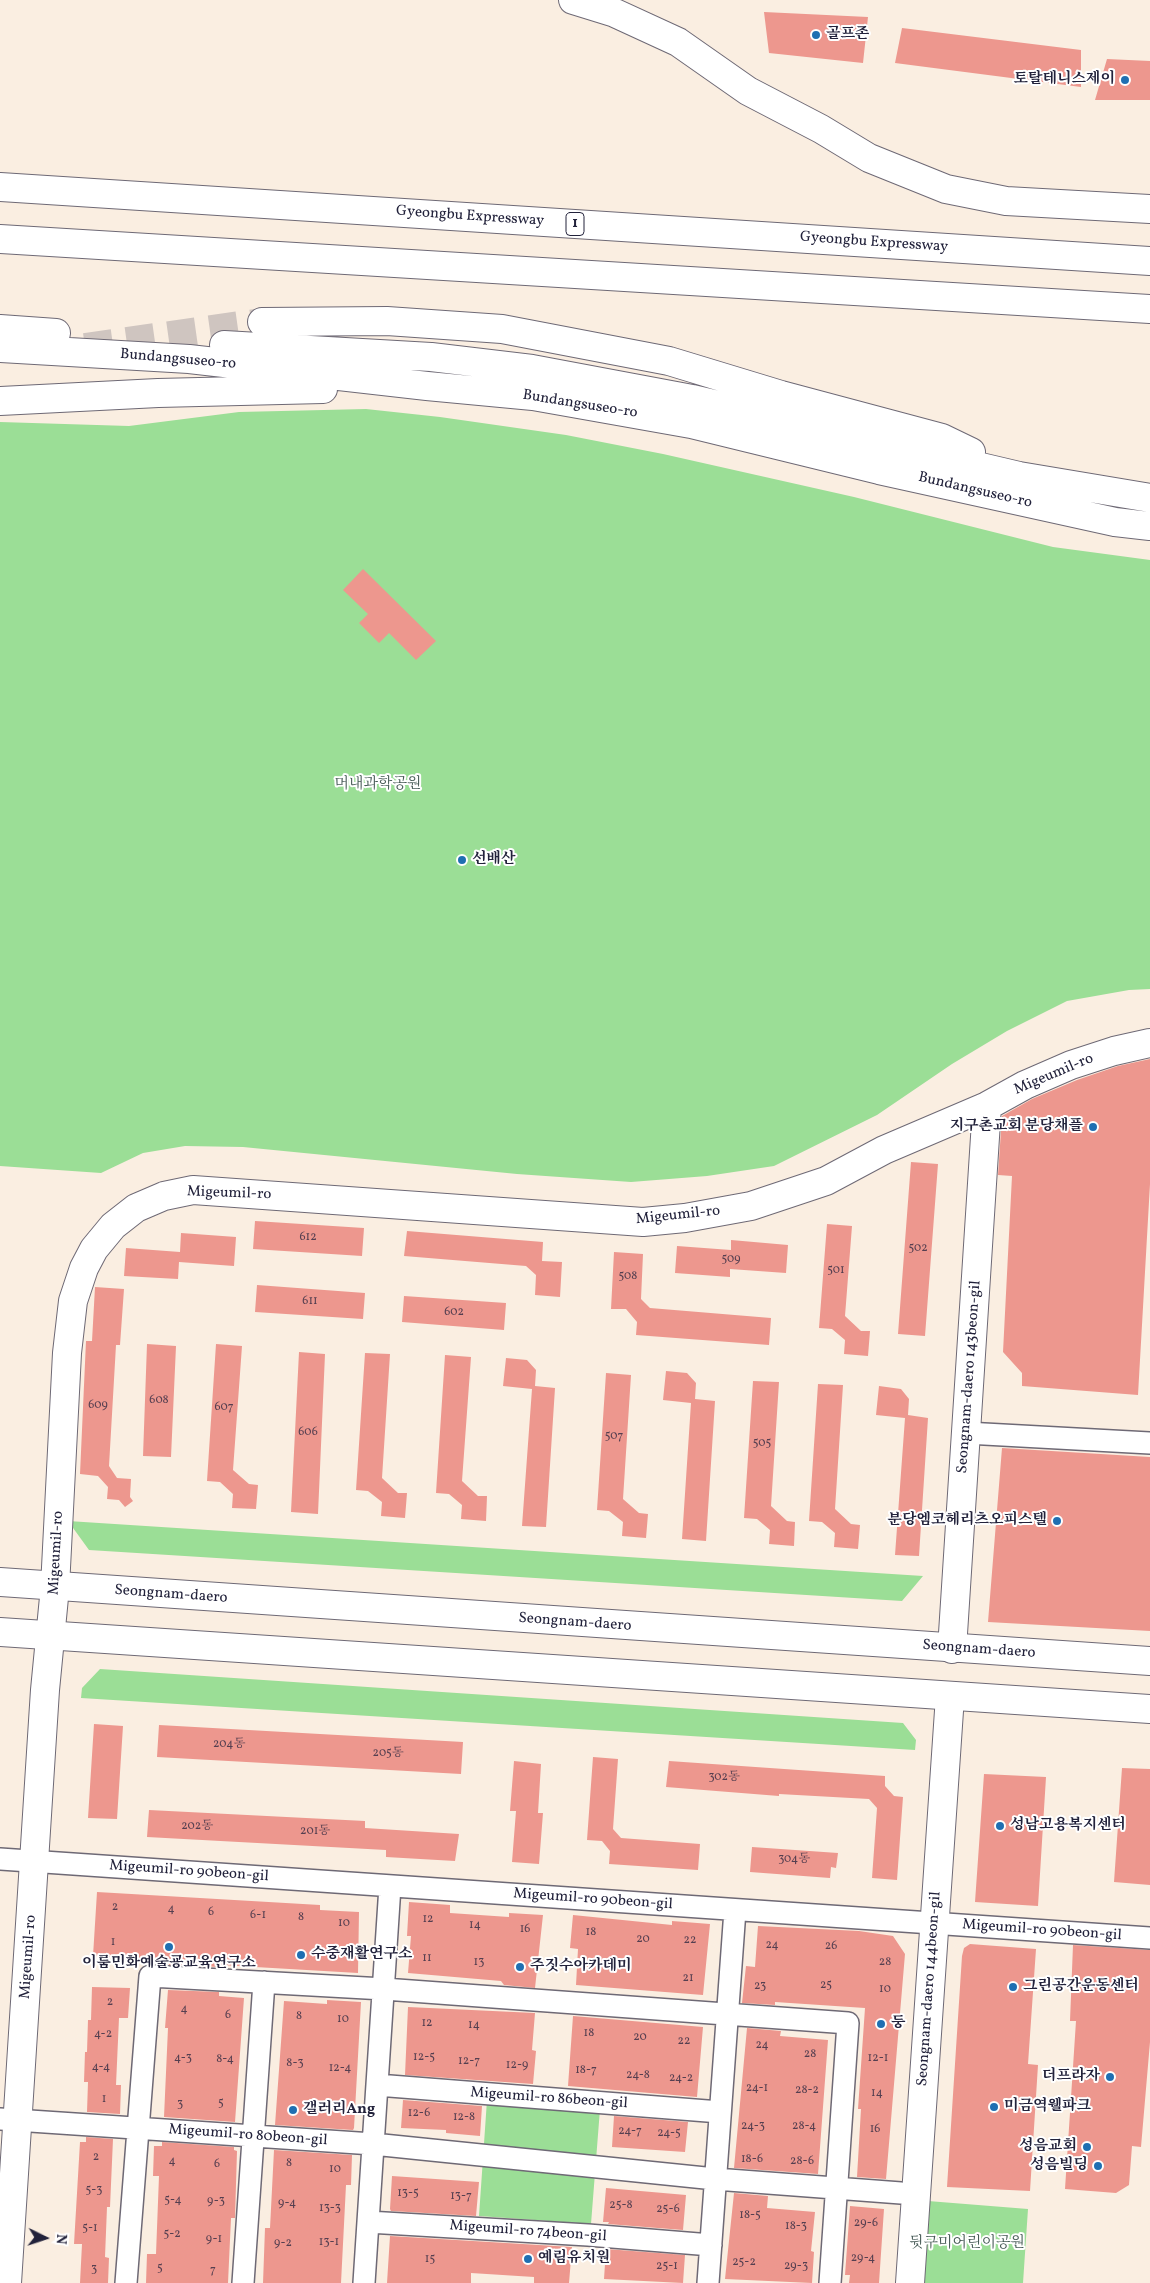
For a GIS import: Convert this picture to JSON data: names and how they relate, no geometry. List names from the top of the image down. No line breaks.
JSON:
{"streets":{"main road":["Gyeongbu Expressway","1","Bundangsuseo-ro","Migeumil-ro","Seongnam-daero 143beon-gil","Seongnam-daero","Seongnam-daero 144beon-gil"],"street":["Migeumil-ro 90beon-gil","Migeumil-ro 86beon-gil","Migeumil-ro 80beon-gil","Migeumil-ro 74beon-gil"]},"crossings":[["Migeumil-ro","Seongnam-daero 143beon-gil"],["Migeumil-ro","Seongnam-daero"],["Migeumil-ro","Migeumil-ro 90beon-gil"],["Migeumil-ro","Migeumil-ro 80beon-gil"],["Seongnam-daero 143beon-gil","Seongnam-daero"],["Migeumil-ro 90beon-gil","Seongnam-daero 144beon-gil"]],"parks":["머내과학공원","뒷구미어린이공원"],"places":["골프존","토탈테니스제이","선배산","지구촌교회 분당채플","분당엠코헤리츠오피스텔","성남고용복지센터","이룸민화예술굥교육연구소","수중재활연구소","주짓수아카데미","그린공간운동센터","둥","더프라자","미금역웰파크","갤러리Ang","성음교회","성음빌딩","예림유치원"],"house_numbers":["612","502","509","501","508","611","602","608","609","607","606","507","505","204동","205동","302동","202동","201동","304동","2","4","6","6-1","8","12","10","14","16","18","20","22","1","24","26","11","13","28","21","25","23","10","2","4","6","8","10","12","14","18","4-2","20","22","24","28","12-5","4-3","12-1","8-4","12-7","8-3","12-9","4-4","12-4","18-7","24-8","24-2","24-1","28-2","14","1","5","3","12-6","12-8","24-3","28-4","16","24-7","24-5","2","18-6","4","28-6","8","6","10","5-3","13-5","13-7","5-4","9-3","9-4","25-8","13-3","25-6","18-5","29-6","18-3","5-1","5-2","9-1","13-1","9-2","29-4","15","25-2","25-1","29-3","5","3","7"],"north":"right"}
